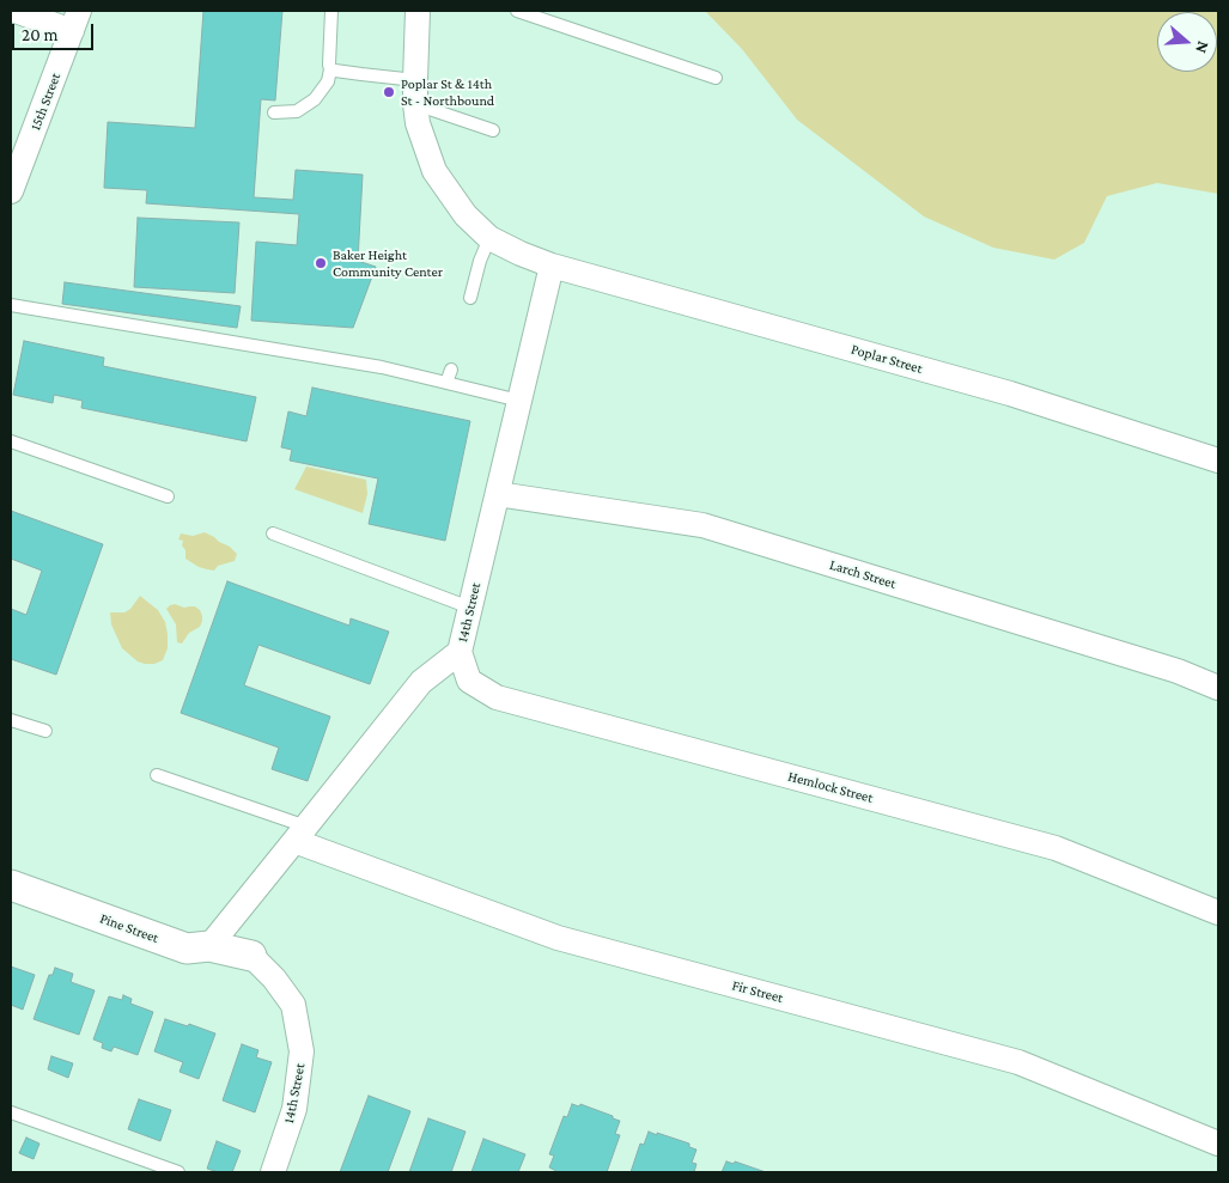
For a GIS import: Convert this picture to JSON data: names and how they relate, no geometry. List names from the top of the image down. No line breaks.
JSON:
{"streets":{"street":["15th Street","Poplar Street","Larch Street","14th Street","Hemlock Street","Pine Street","Fir Street"]},"crossings":[["Poplar Street","14th Street"],["Larch Street","14th Street"],["14th Street","Hemlock Street"],["14th Street","Pine Street"],["14th Street","Fir Street"]],"places":["Poplar St & 14th St - Northbound","Baker Height Community Center"],"scale_bar":"20 m","north":"right"}
